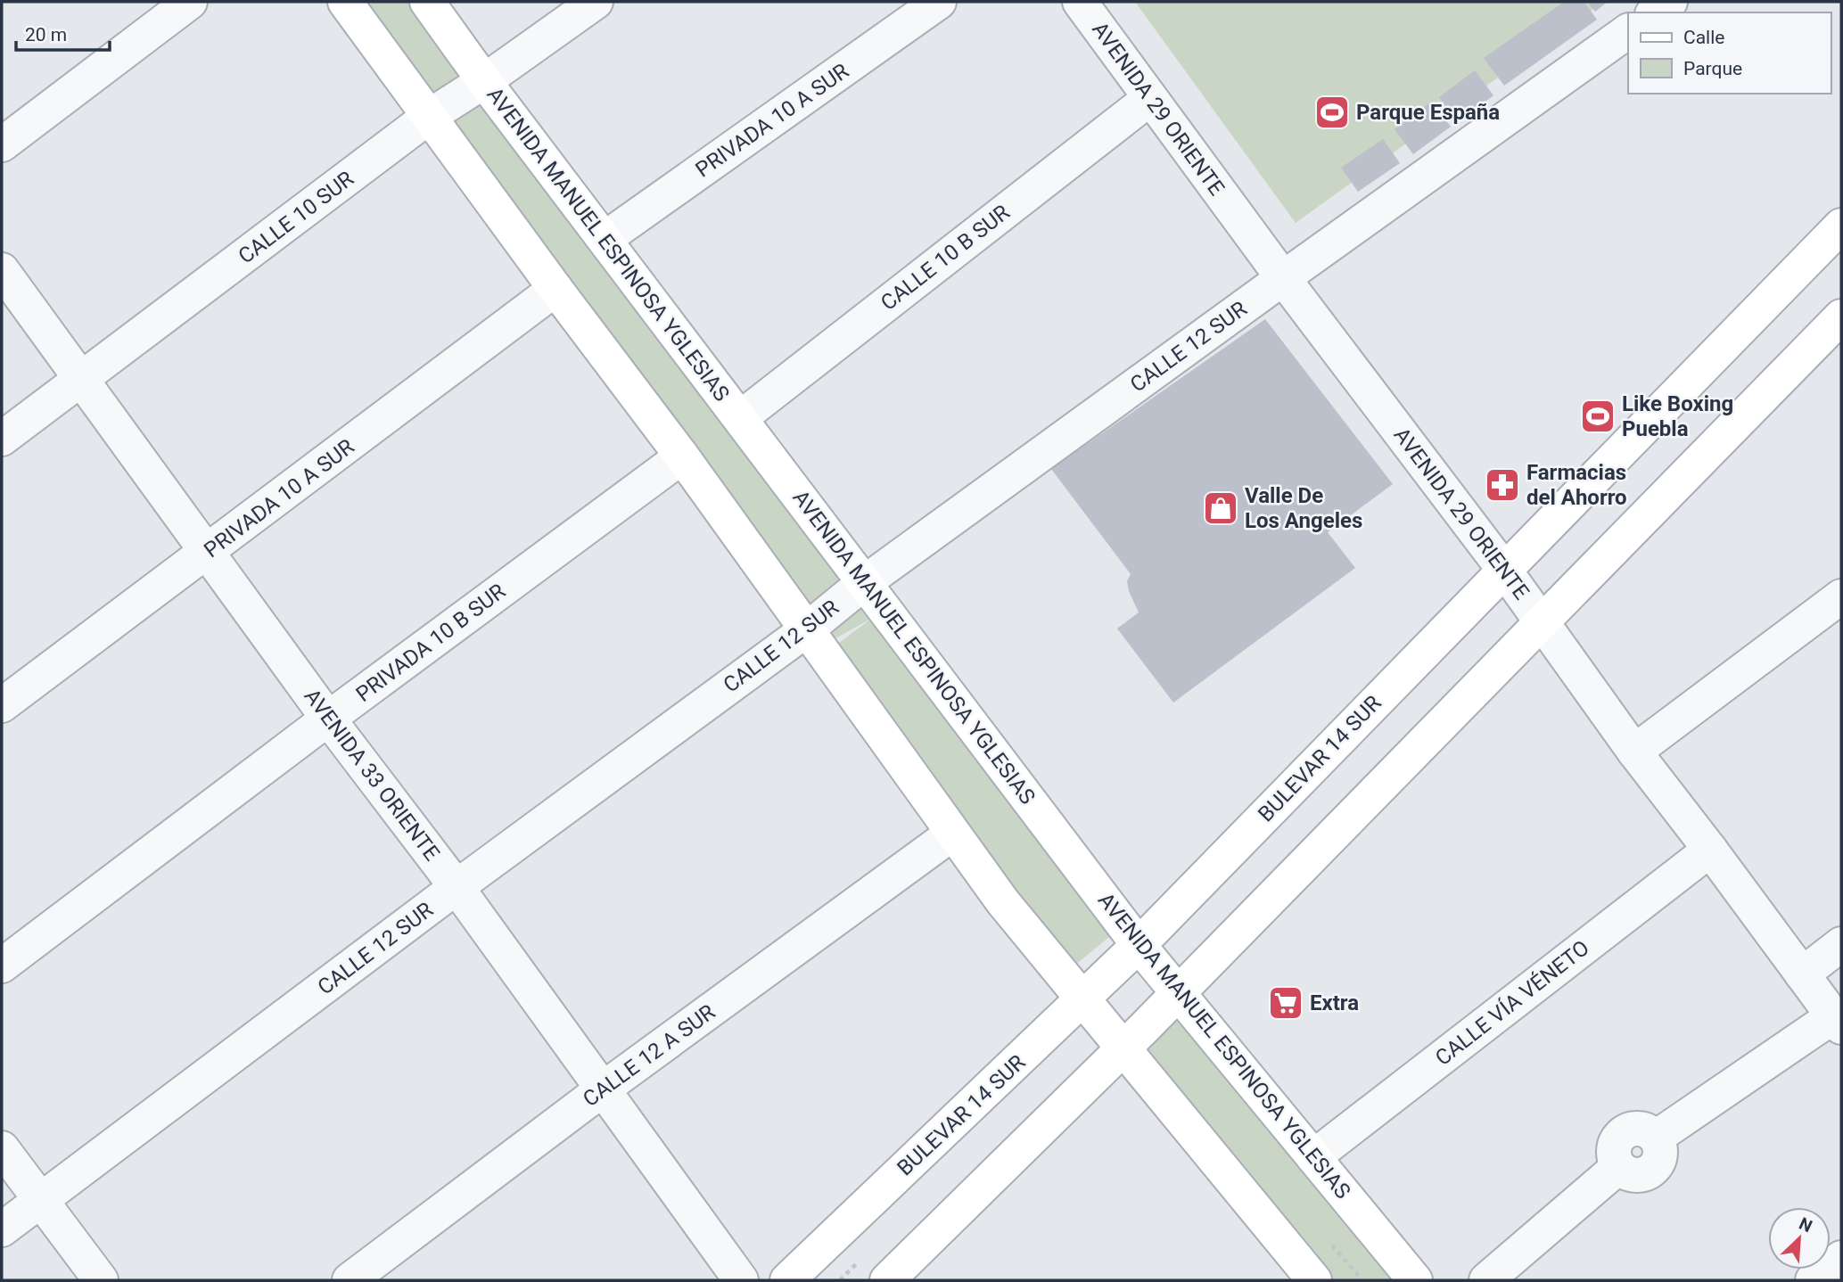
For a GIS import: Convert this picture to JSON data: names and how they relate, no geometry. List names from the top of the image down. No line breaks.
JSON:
{"streets":{"main road":["AVENIDA MANUEL ESPINOSA YGLESIAS","BULEVAR 14 SUR"],"street":["AVENIDA 29 ORIENTE","PRIVADA 10 A SUR","CALLE 10 SUR","CALLE 10 B SUR","CALLE 12 SUR","PRIVADA 10 B SUR","AVENIDA 33 ORIENTE","CALLE VÍA VÉNETO","CALLE 12 A SUR"]},"crossings":[["AVENIDA 29 ORIENTE","CALLE 10 B SUR"],["AVENIDA 29 ORIENTE","CALLE 12 SUR"],["AVENIDA 29 ORIENTE","BULEVAR 14 SUR"],["AVENIDA 29 ORIENTE","CALLE VÍA VÉNETO"],["PRIVADA 10 A SUR","AVENIDA MANUEL ESPINOSA YGLESIAS"],["PRIVADA 10 A SUR","AVENIDA 33 ORIENTE"],["CALLE 10 SUR","AVENIDA MANUEL ESPINOSA YGLESIAS"],["CALLE 10 SUR","AVENIDA 33 ORIENTE"],["AVENIDA MANUEL ESPINOSA YGLESIAS","CALLE 10 B SUR"],["AVENIDA MANUEL ESPINOSA YGLESIAS","CALLE 12 SUR"],["AVENIDA MANUEL ESPINOSA YGLESIAS","BULEVAR 14 SUR"],["AVENIDA MANUEL ESPINOSA YGLESIAS","CALLE VÍA VÉNETO"],["CALLE 12 SUR","AVENIDA 33 ORIENTE"],["PRIVADA 10 B SUR","AVENIDA 33 ORIENTE"],["AVENIDA 33 ORIENTE","CALLE 12 A SUR"]],"places":{"sports":["Parque España","Like Boxing Puebla"],"pharmacy":["Farmacias del Ahorro"],"shop":["Valle De Los Angeles"],"supermarket":["Extra"]},"legend":["Calle","Parque"],"scale_bar":"20 m","north":"top right"}
